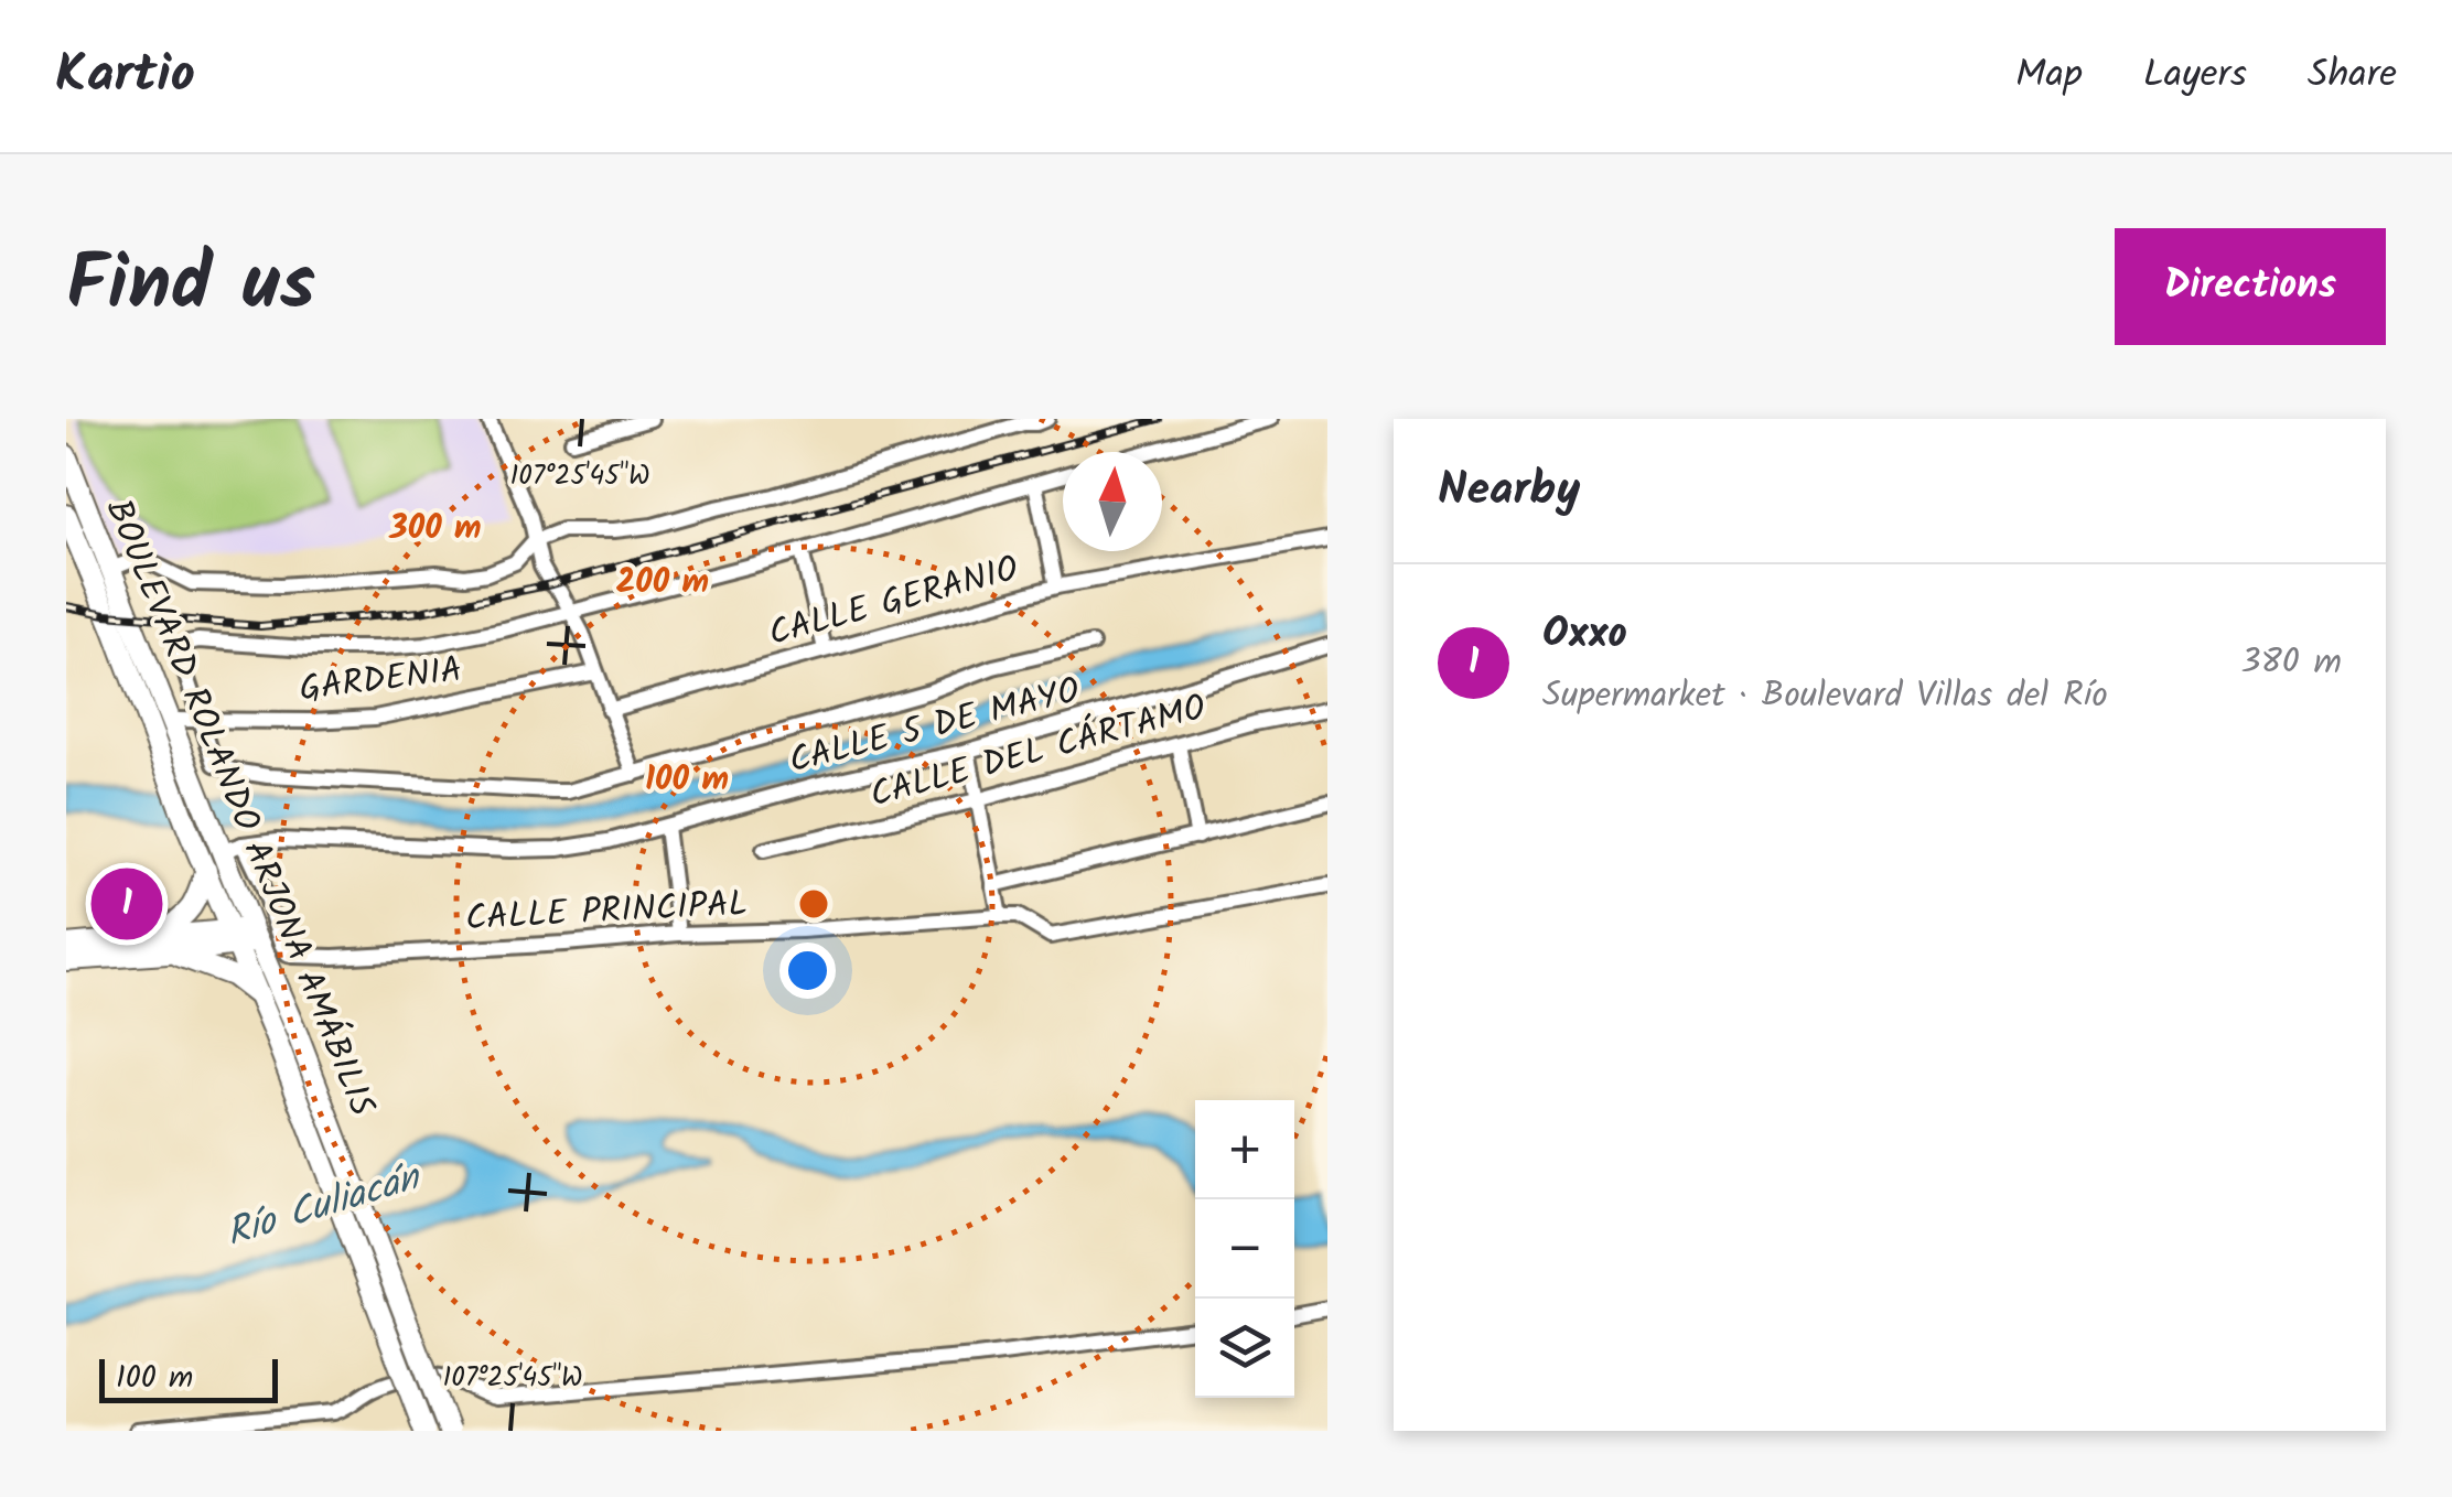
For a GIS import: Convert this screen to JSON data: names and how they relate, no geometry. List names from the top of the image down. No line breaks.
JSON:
{"streets":{"main road":["BOULEVARD ROLANDO ARJONA AMÁBILIS"],"street":["CALLE GERANIO","GARDENIA","CALLE 5 DE MAYO","CALLE DEL CÁRTAMO","CALLE PRINCIPAL"]},"crossings":[["GARDENIA","BOULEVARD ROLANDO ARJONA AMÁBILIS"],["CALLE 5 DE MAYO","BOULEVARD ROLANDO ARJONA AMÁBILIS"],["CALLE 5 DE MAYO","CALLE PRINCIPAL"],["BOULEVARD ROLANDO ARJONA AMÁBILIS","CALLE PRINCIPAL"]],"water":["Río Culiacán"],"scale_bar":"100 m","north":"top","page":{"header":"Kartio","nav":["Map","Layers","Share"],"title":"Find us","buttons":"Directions","heading":"Nearby","list":[{"mark":"1","name":"Oxxo","note":"Supermarket · Boulevard Villas del Río","value":"380 m"}],"pins":"1","map_buttons":["+","−"],"scale":"100 m"},"coordinates":["107°25'45\"W"],"rings":["300 m","200 m","100 m"]}
